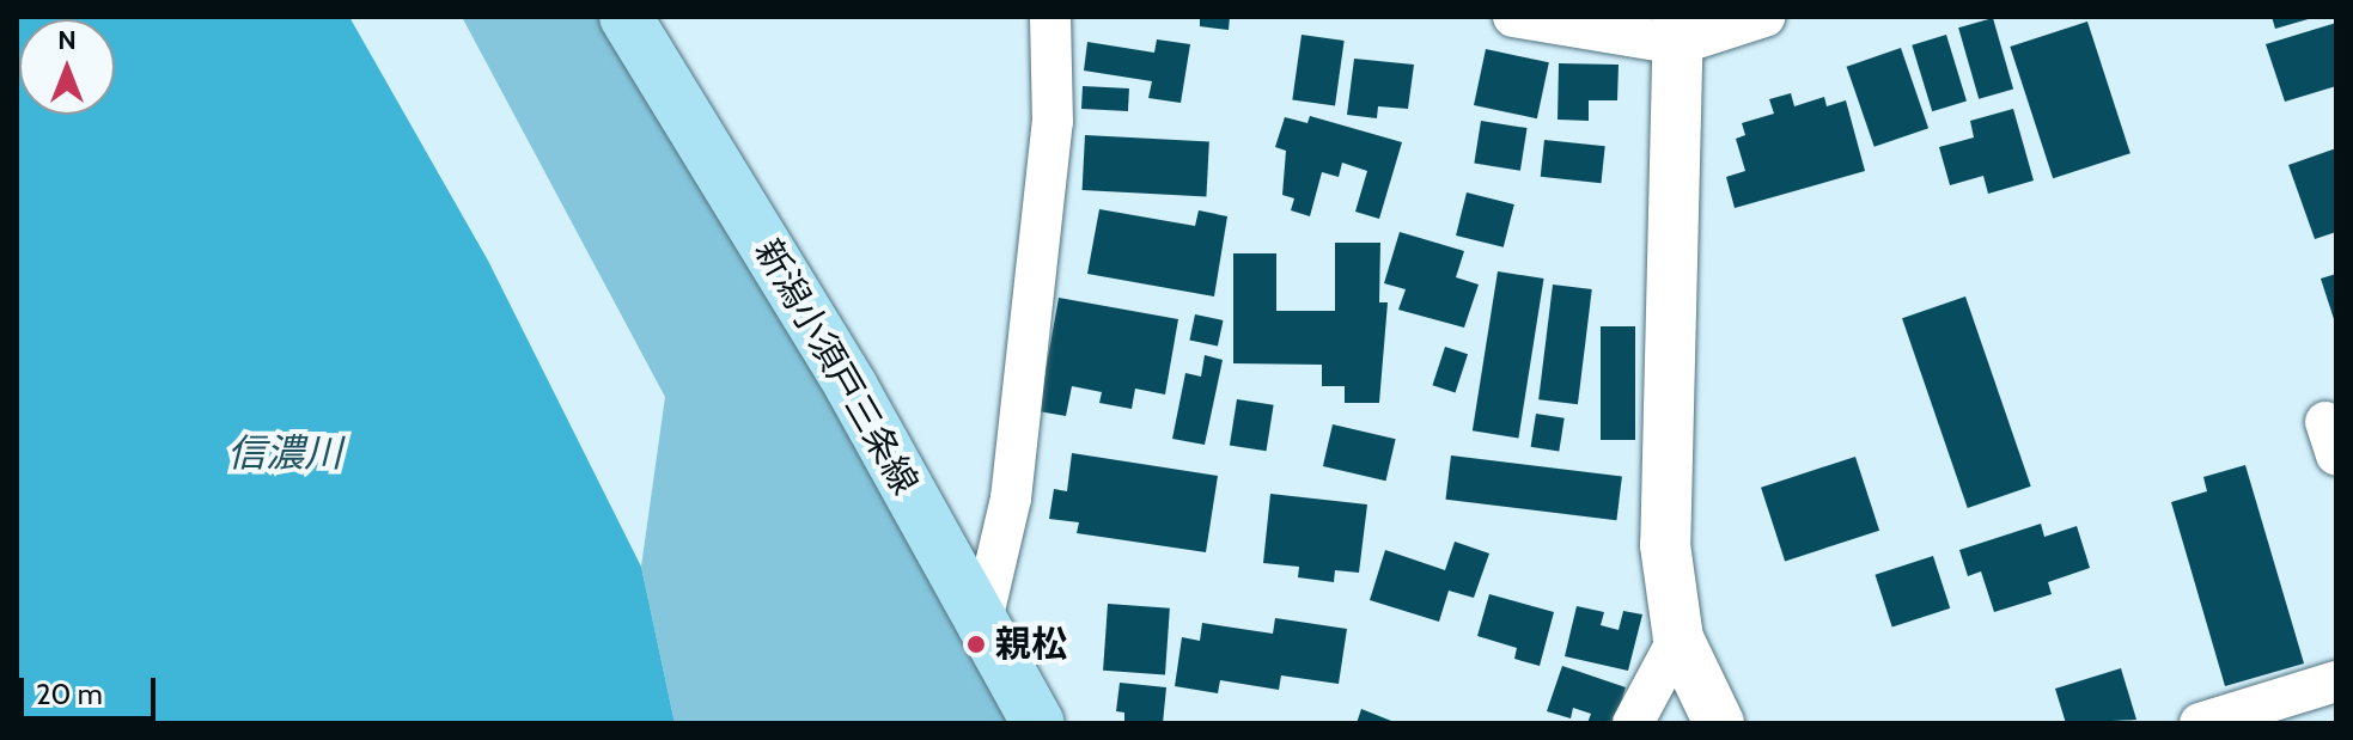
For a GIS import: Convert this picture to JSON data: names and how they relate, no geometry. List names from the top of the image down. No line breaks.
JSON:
{"streets":{"main road":["新潟小須戸三条線"]},"water":["信濃川"],"places":["親松"],"scale_bar":"20 m","north":"top"}
